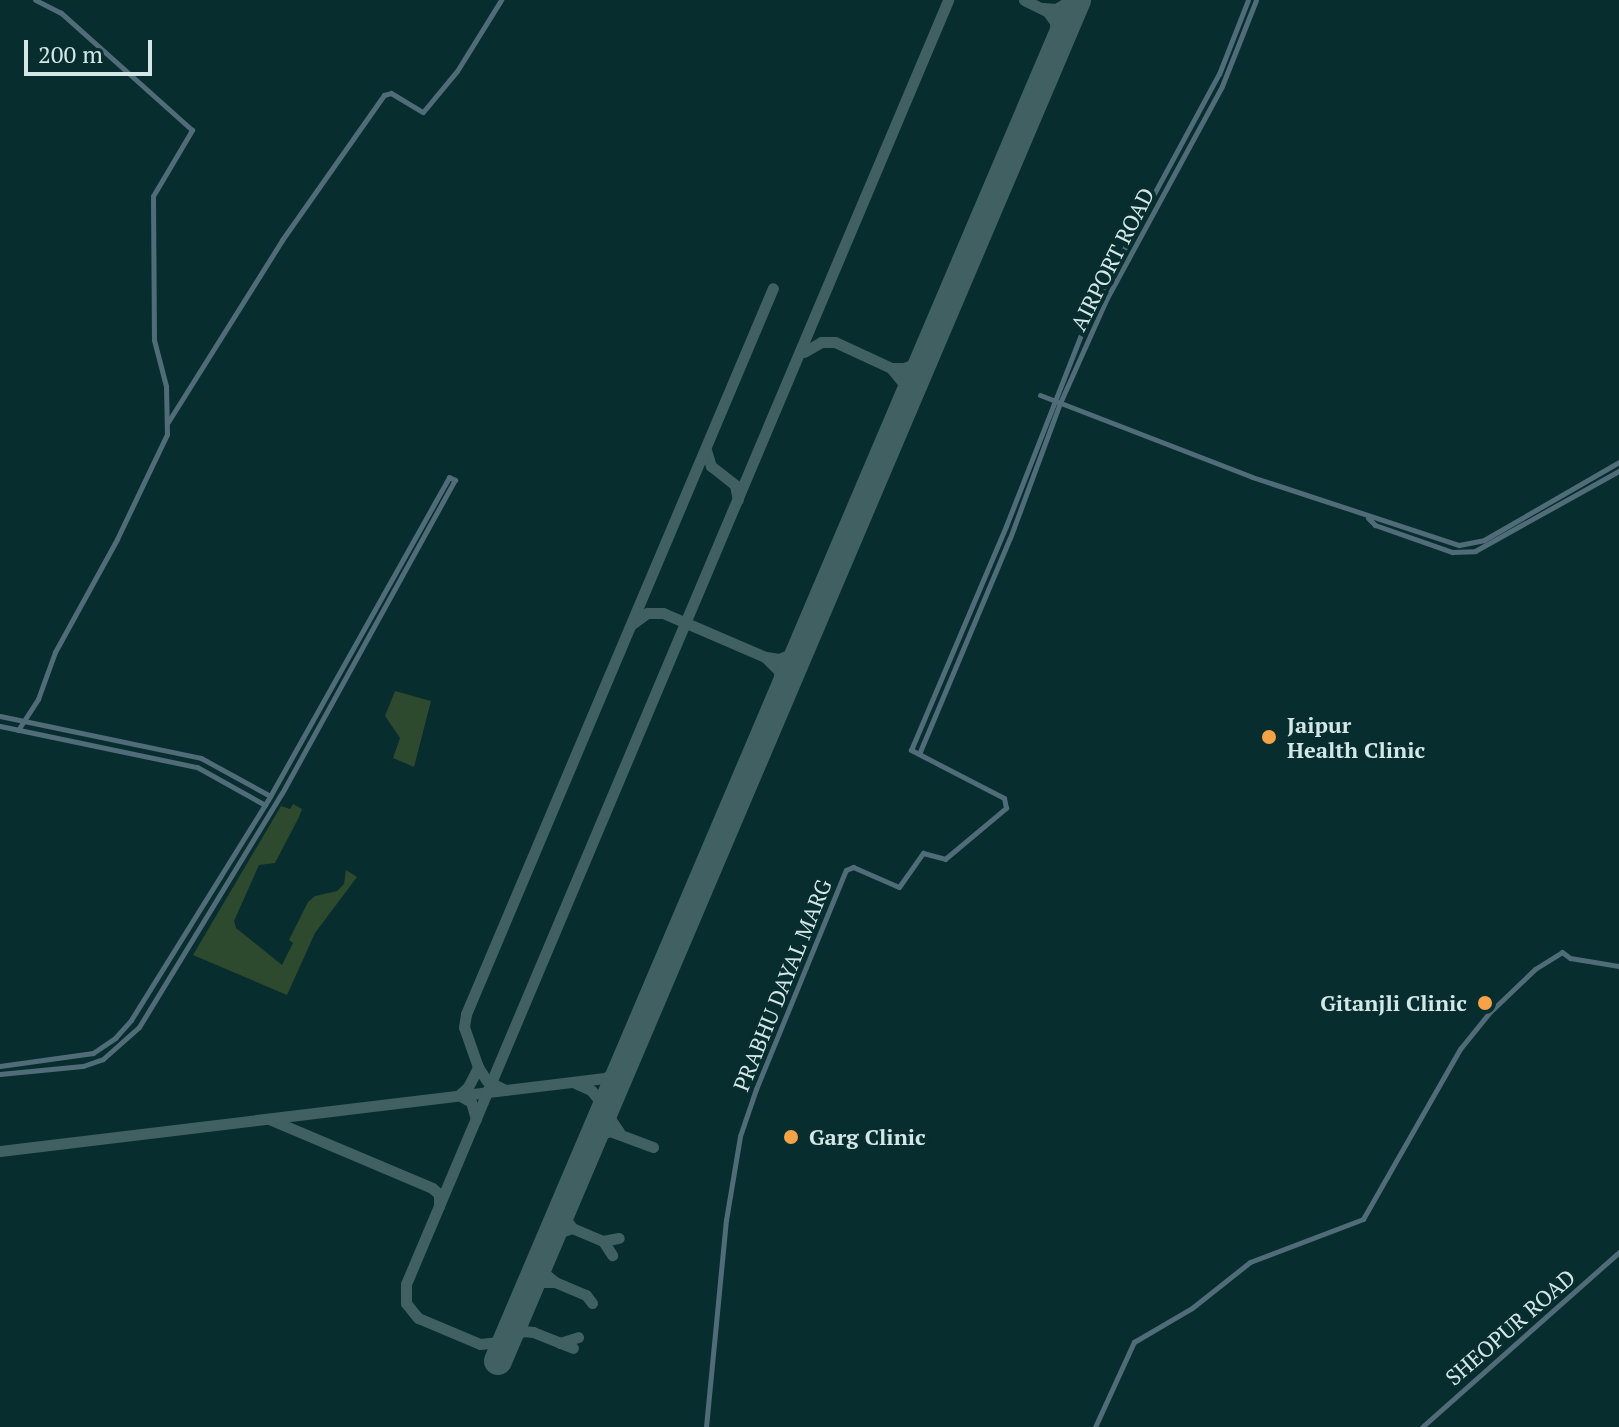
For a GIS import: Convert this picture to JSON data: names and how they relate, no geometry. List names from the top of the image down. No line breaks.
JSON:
{"streets":{"street":["AIRPORT ROAD","PRABHU DAYAL MARG","SHEOPUR ROAD"]},"crossings":[["AIRPORT ROAD","PRABHU DAYAL MARG"]],"places":["Jaipur Health Clinic","Gitanjli Clinic","Garg Clinic"],"scale_bar":"200 m"}
